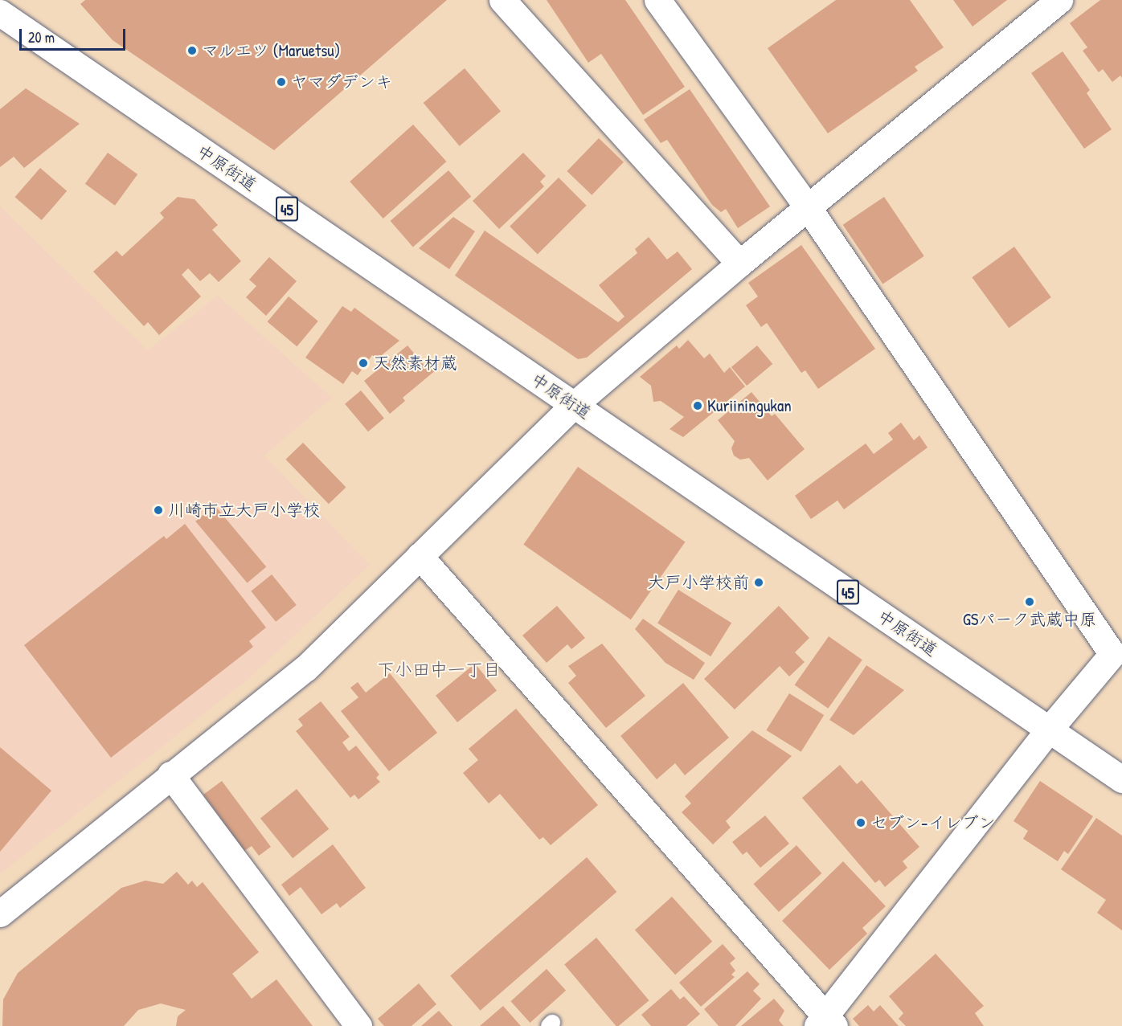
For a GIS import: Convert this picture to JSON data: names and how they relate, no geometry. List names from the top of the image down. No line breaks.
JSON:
{"streets":{"street":["中原街道","45"]},"districts":["下小田中一丁目"],"places":["マルエツ (Maruetsu)","ヤマダデンキ","天然素材蔵","Kuriiningukan","川崎市立大戸小学校","大戸小学校前","GSパーク武蔵中原","セブン-イレブン"],"scale_bar":"20 m"}
